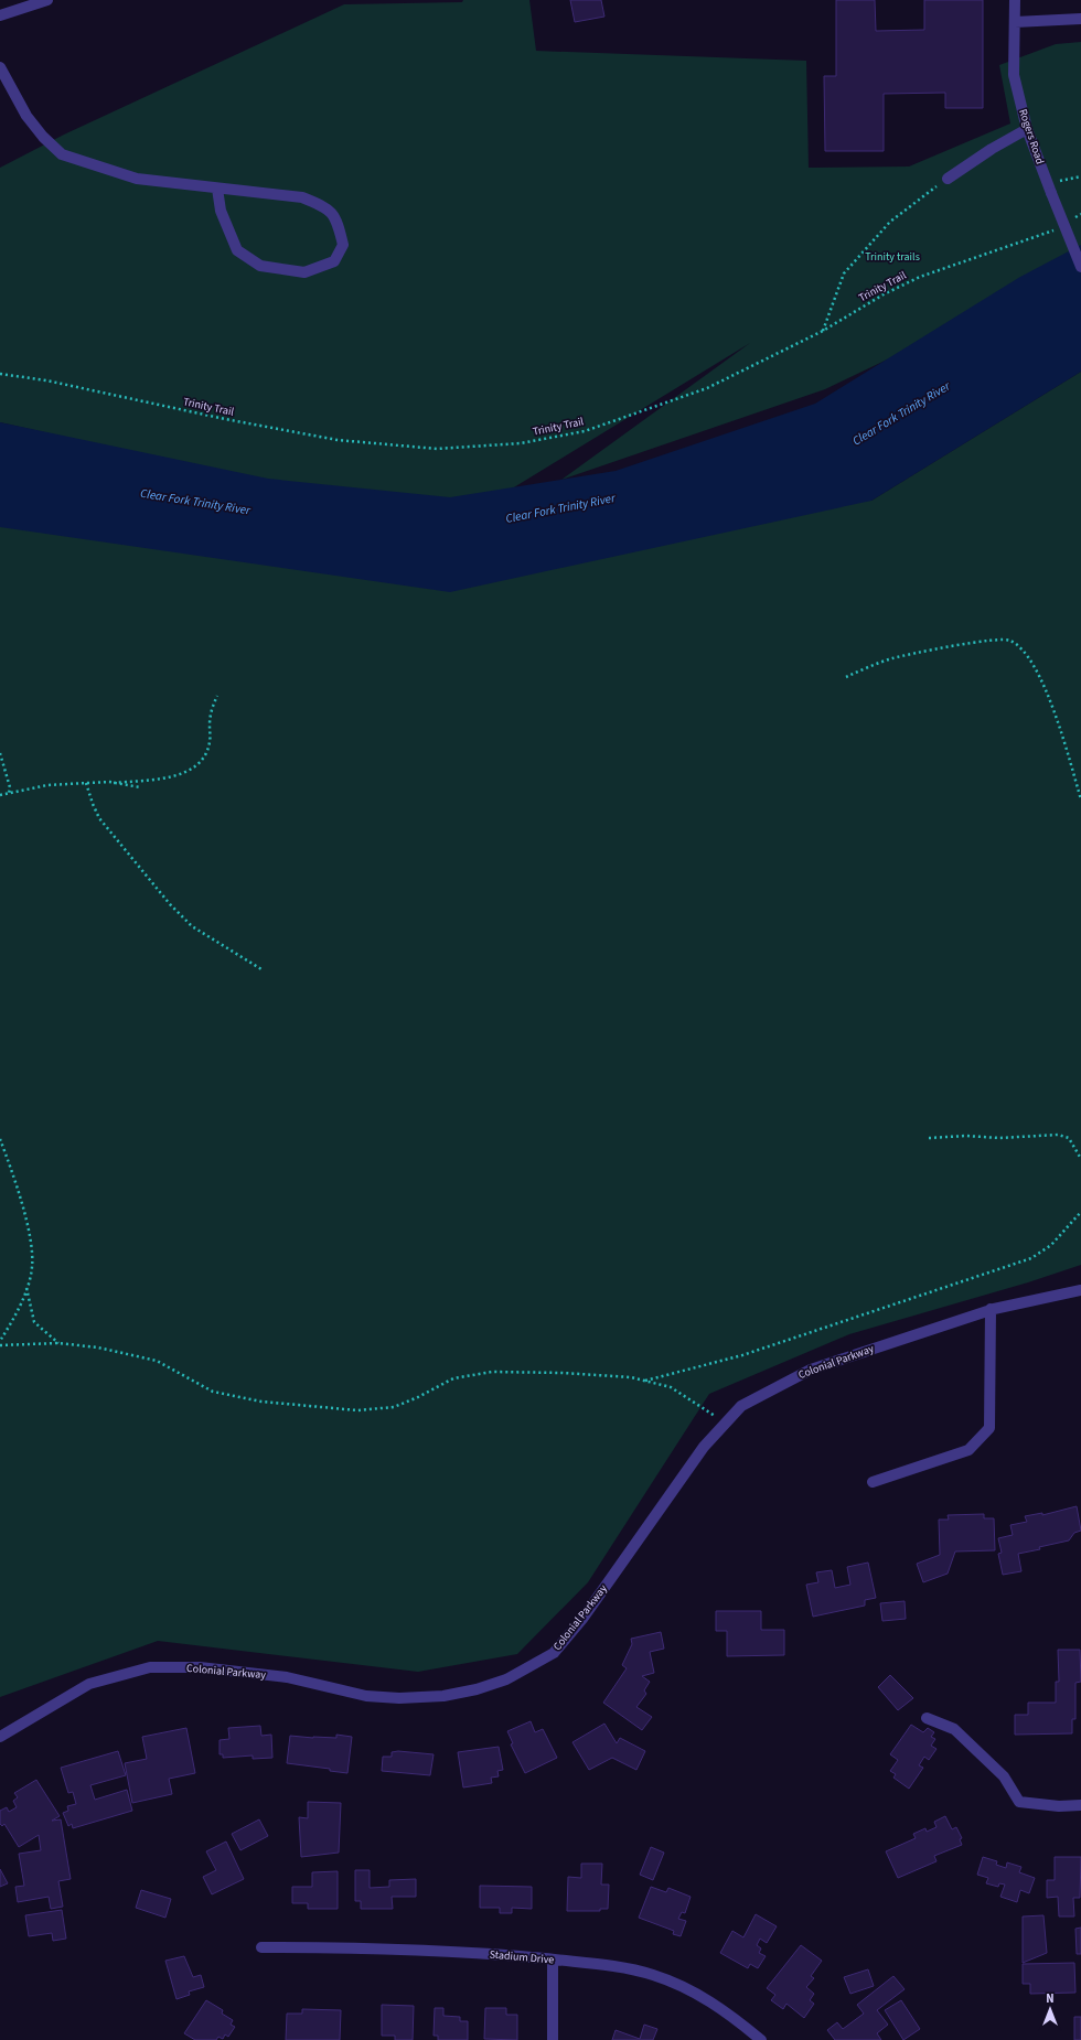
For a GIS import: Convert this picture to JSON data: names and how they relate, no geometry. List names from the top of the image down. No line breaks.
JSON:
{"streets":{"street":["Rogers Road","Colonial Parkway","Stadium Drive"],"path":["Trinity Trail"]},"water":["Clear Fork Trinity River"],"parks":["Trinity trails"],"north":"top"}
